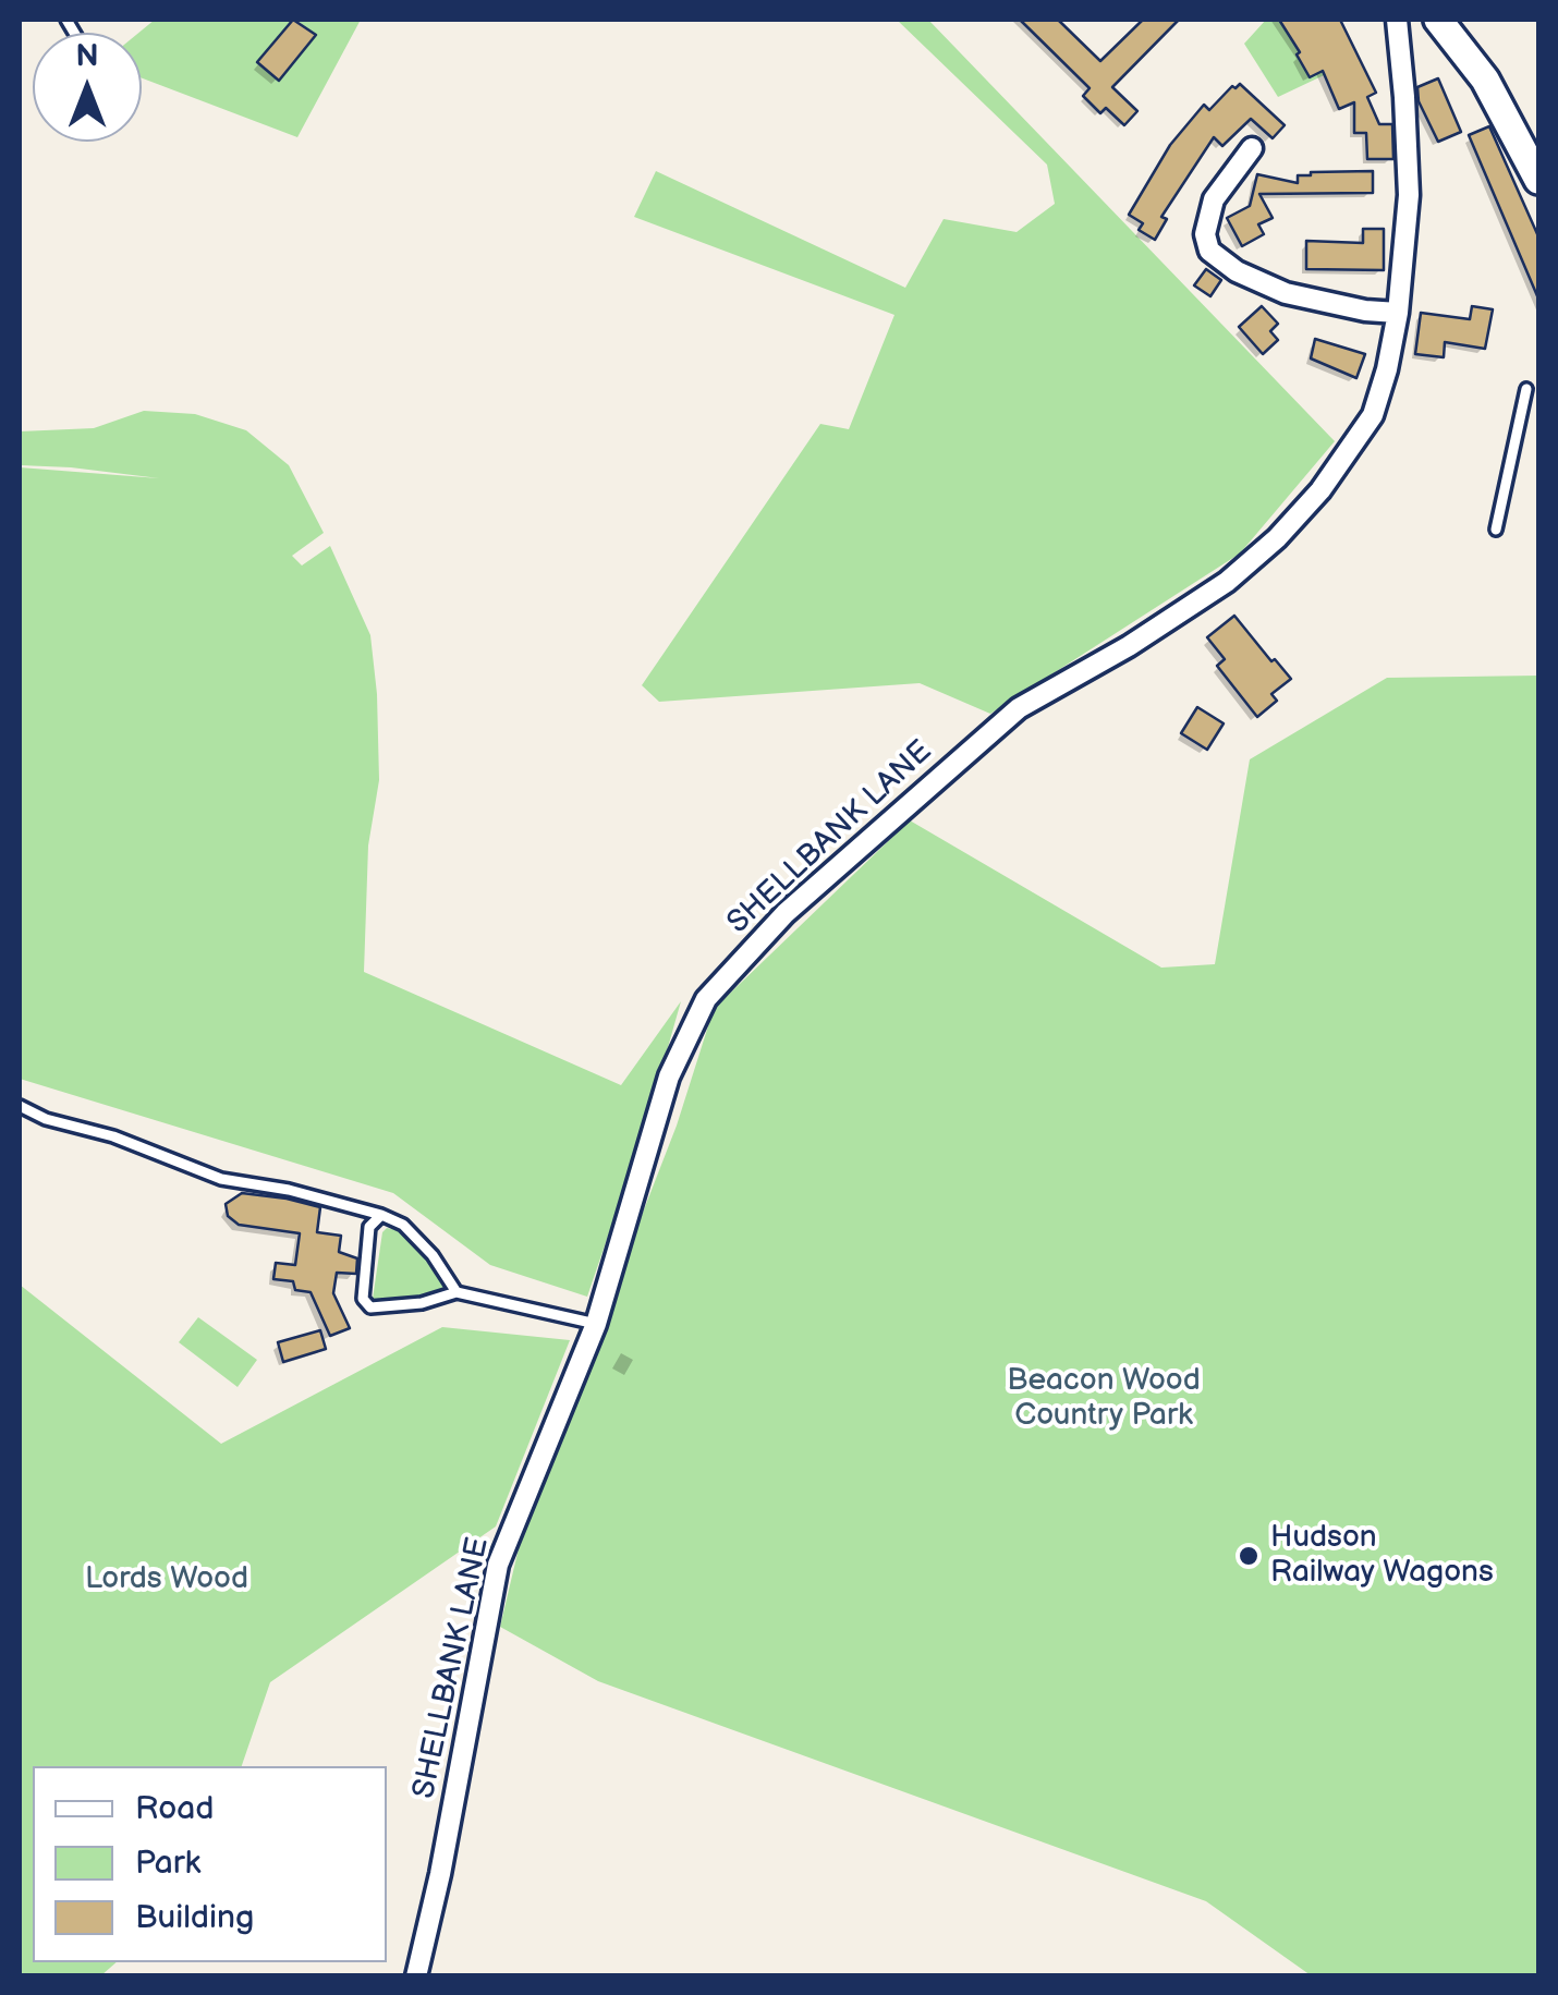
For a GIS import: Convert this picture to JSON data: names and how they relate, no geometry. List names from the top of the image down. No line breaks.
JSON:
{"streets":{"street":["SHELLBANK LANE"]},"parks":["Beacon Wood Country Park","Lords Wood"],"places":["Hudson Railway Wagons"],"legend":["Road","Park","Building"],"north":"top"}
